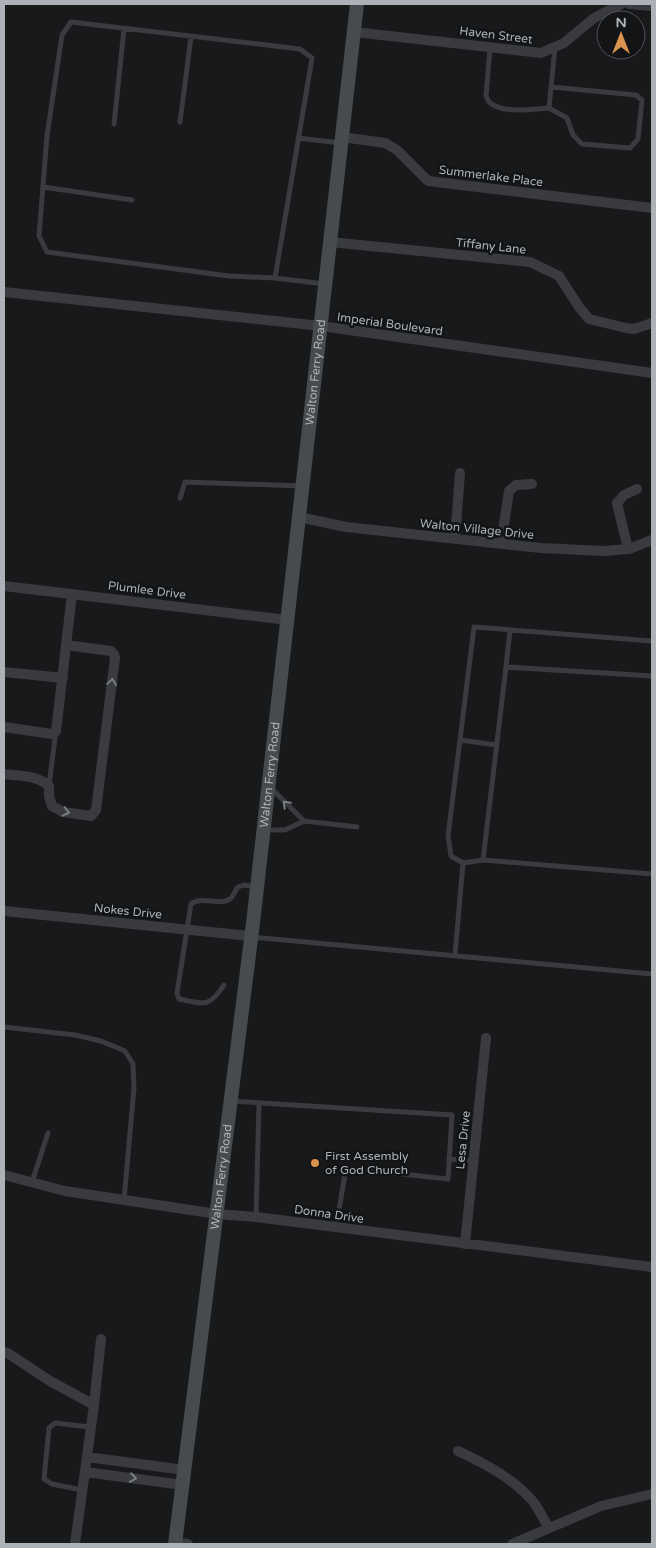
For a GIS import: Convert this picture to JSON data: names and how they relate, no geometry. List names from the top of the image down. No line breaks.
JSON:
{"streets":{"street":["Haven Street","Summerlake Place","Tiffany Lane","Imperial Boulevard","Walton Ferry Road","Walton Village Drive","Plumlee Drive","Nokes Drive","Lesa Drive","Donna Drive"]},"crossings":[["Haven Street","Walton Ferry Road"],["Summerlake Place","Walton Ferry Road"],["Tiffany Lane","Walton Ferry Road"],["Imperial Boulevard","Walton Ferry Road"],["Walton Ferry Road","Walton Village Drive"],["Walton Ferry Road","Plumlee Drive"],["Walton Ferry Road","Nokes Drive"],["Walton Ferry Road","Donna Drive"],["Lesa Drive","Donna Drive"]],"places":["First Assembly of God Church"],"north":"top"}
